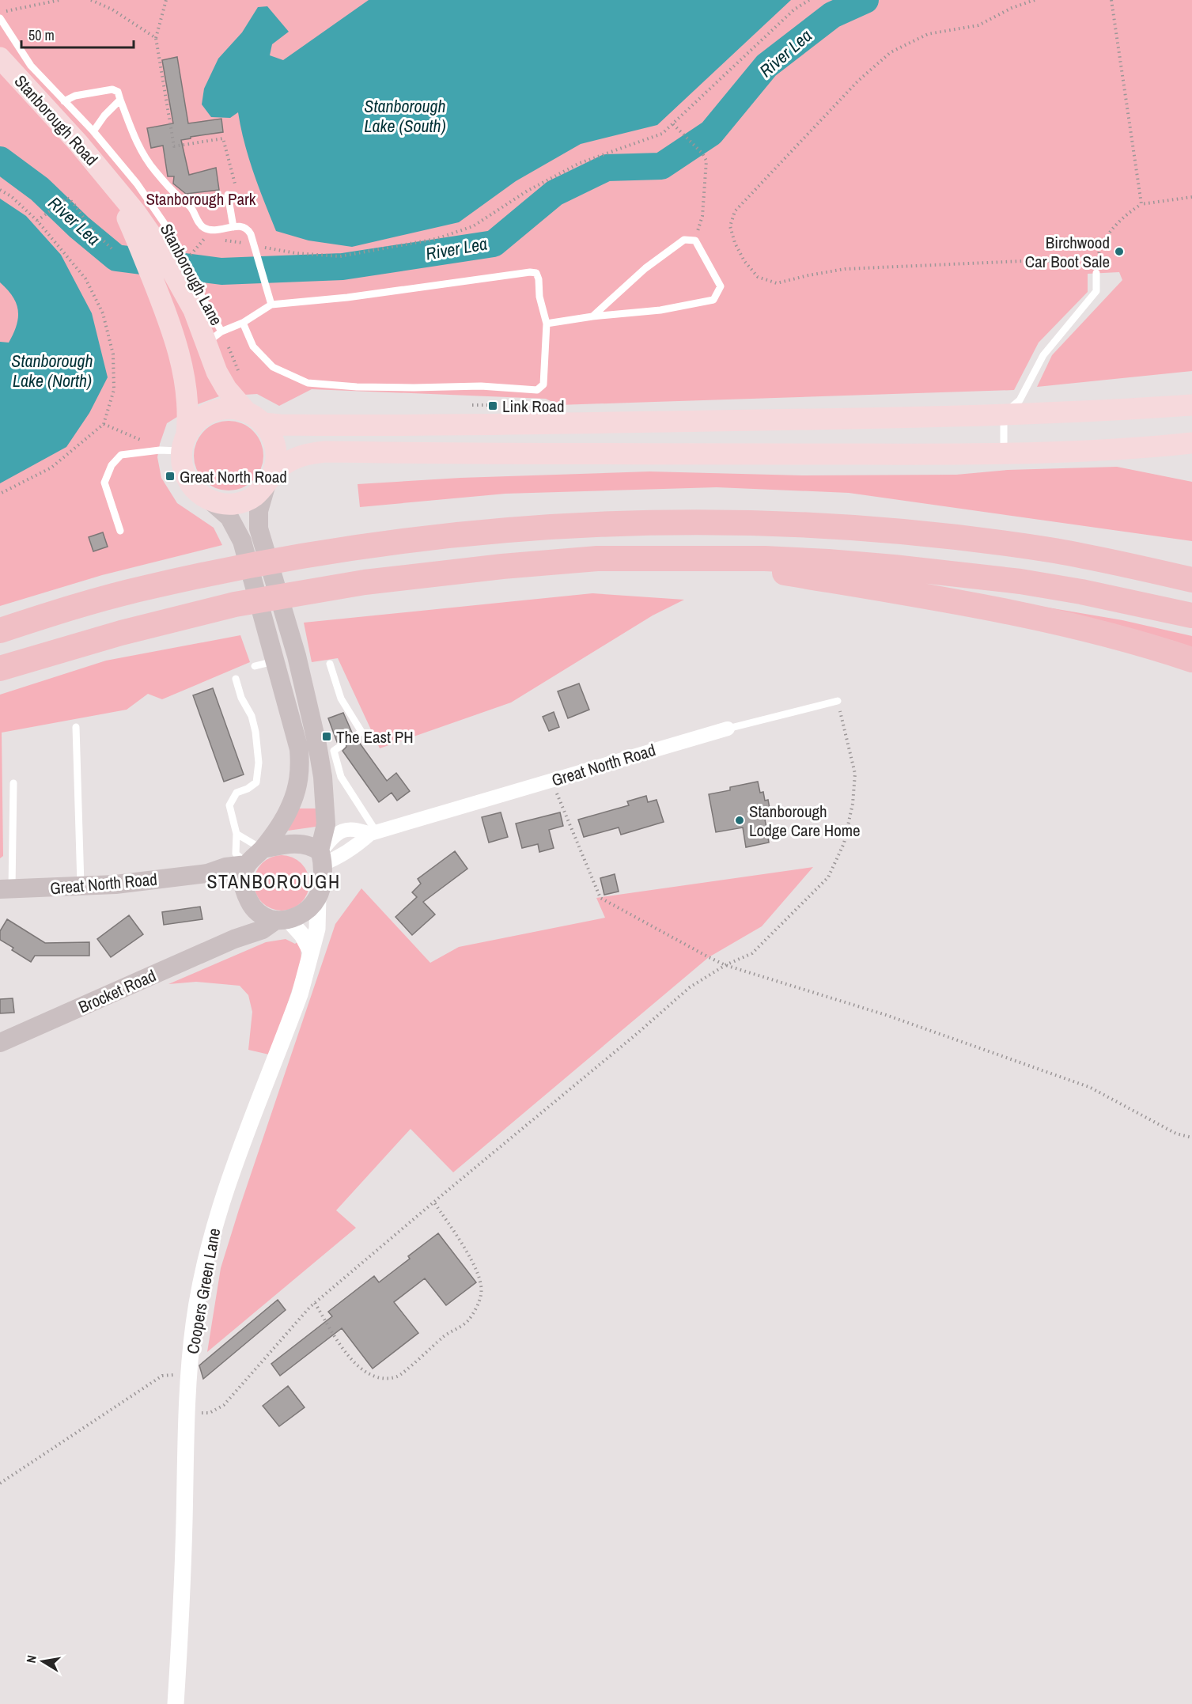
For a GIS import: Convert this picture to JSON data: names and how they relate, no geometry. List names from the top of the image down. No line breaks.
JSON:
{"streets":{"main road":["Stanborough Road","Great North Road","Brocket Road"],"street":["Coopers Green Lane"],"lane":["Stanborough Lane"]},"crossings":[["Stanborough Road","Stanborough Lane"],["Great North Road","Brocket Road"],["Great North Road","Coopers Green Lane"],["Brocket Road","Coopers Green Lane"]],"districts":["STANBOROUGH"],"water":["River Lea","Stanborough Lake (South)","Stanborough Lake (North)"],"parks":["Stanborough Park"],"places":{"other":["Birchwood Car Boot Sale","Stanborough Lodge Care Home"],"transit":["Link Road","Great North Road","The East PH"]},"scale_bar":"50 m","north":"left"}
